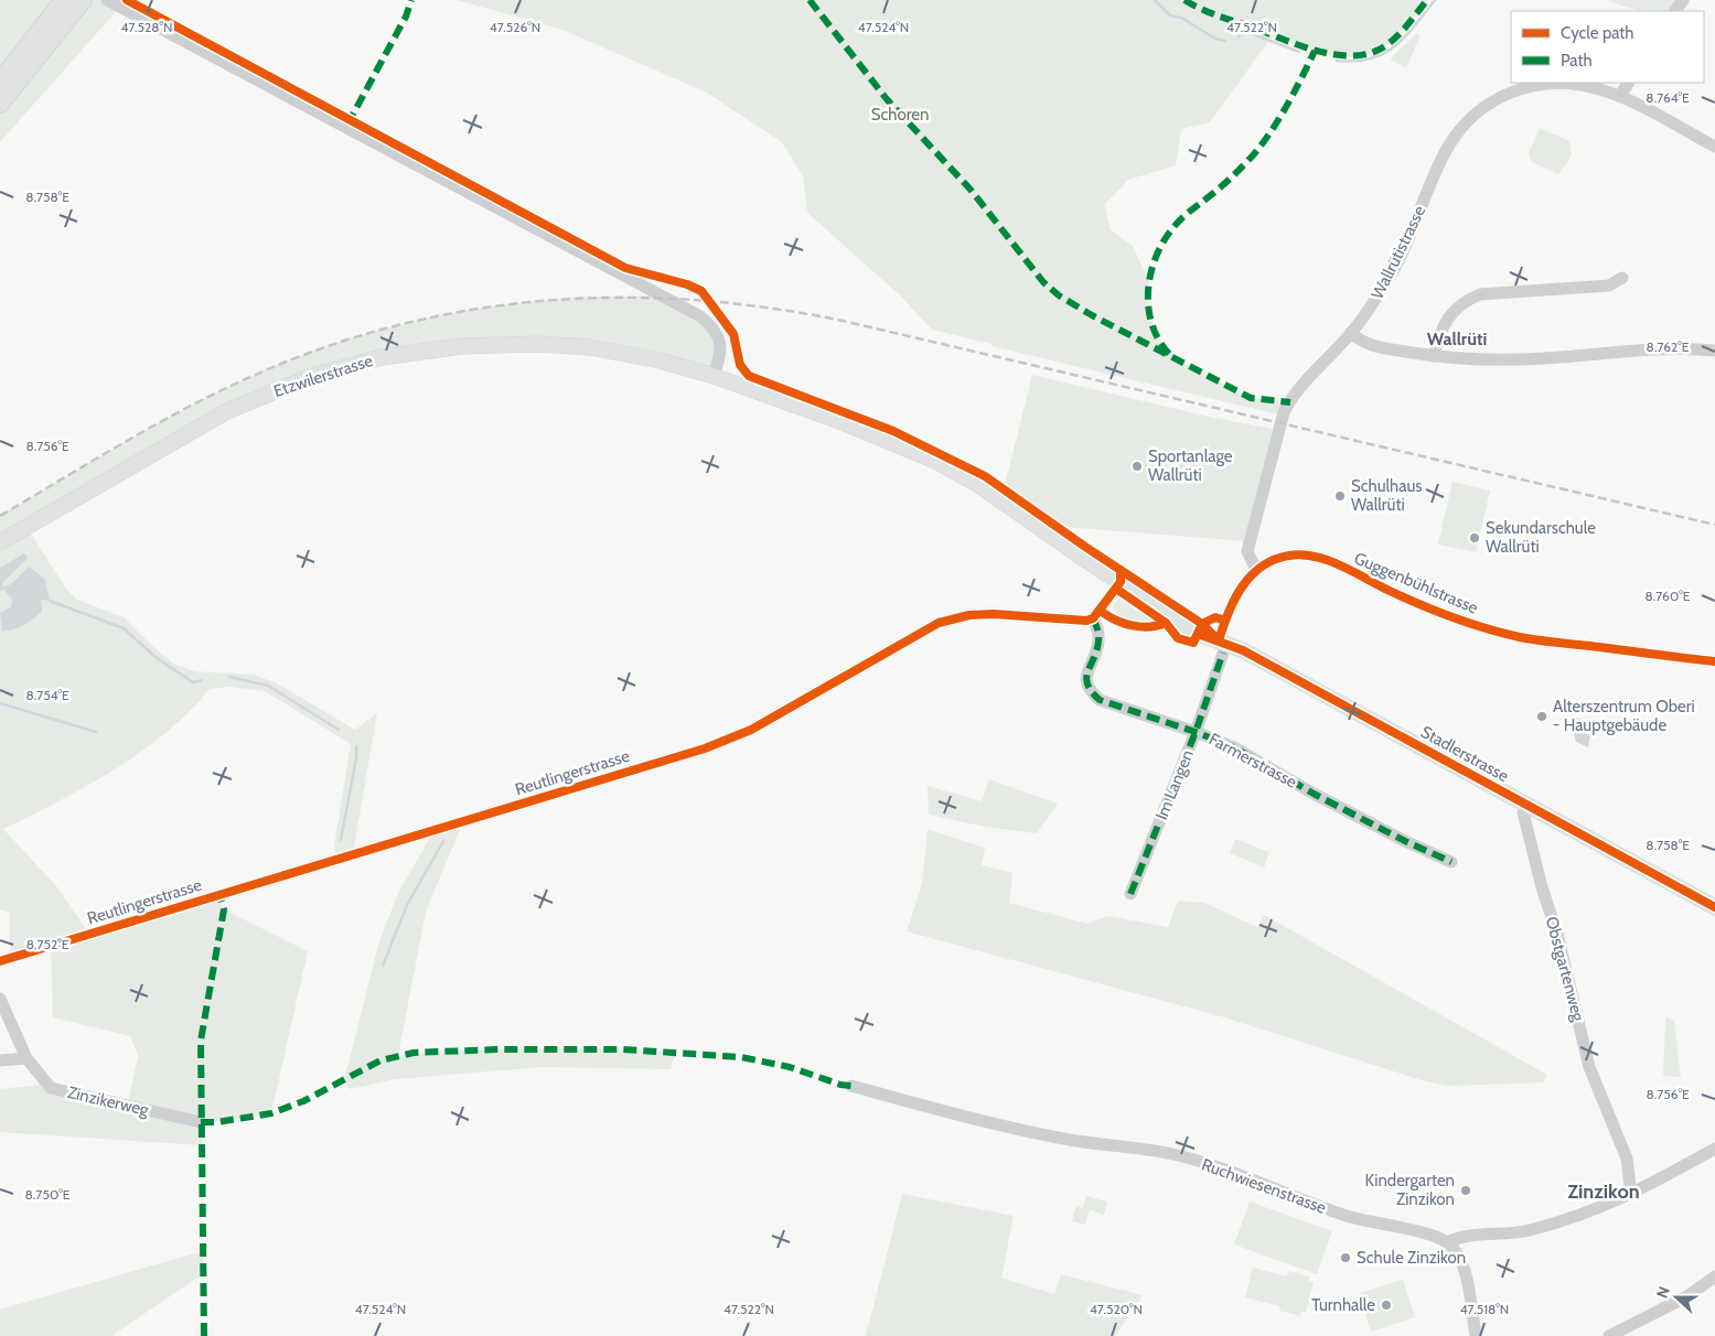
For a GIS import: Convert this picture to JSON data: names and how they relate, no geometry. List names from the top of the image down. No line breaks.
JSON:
{"streets":{"main road":["Etzwilerstrasse","Stadlerstrasse"],"street":["Wallrütistrasse","Guggenbühlstrasse","Farmerstrasse","Reutlingerstrasse","Im Langen","Obstgartenweg","Zinzikerweg","Ruchwiesenstrasse"]},"crossings":[["Wallrütistrasse","Guggenbühlstrasse"],["Etzwilerstrasse","Stadlerstrasse"],["Guggenbühlstrasse","Stadlerstrasse"],["Guggenbühlstrasse","Im Langen"],["Stadlerstrasse","Im Langen"],["Stadlerstrasse","Obstgartenweg"],["Farmerstrasse","Reutlingerstrasse"],["Farmerstrasse","Im Langen"]],"districts":["Wallrüti","Zinzikon"],"parks":["Schoren"],"places":["Sportanlage Wallrüti","Schulhaus Wallrüti","Sekundarschule Wallrüti","Alterszentrum Oberi - Hauptgebäude","Kindergarten Zinzikon","Schule Zinzikon","Turnhalle"],"legend":["Cycle path","Path"],"north":"left","coordinates":["47.526°N","47.524°N","47.522°N","47.528°N","8.764°E","8.758°E","8.762°E","8.756°E","8.760°E","8.754°E","8.752°E","8.750°E","47.520°N","47.518°N"]}
